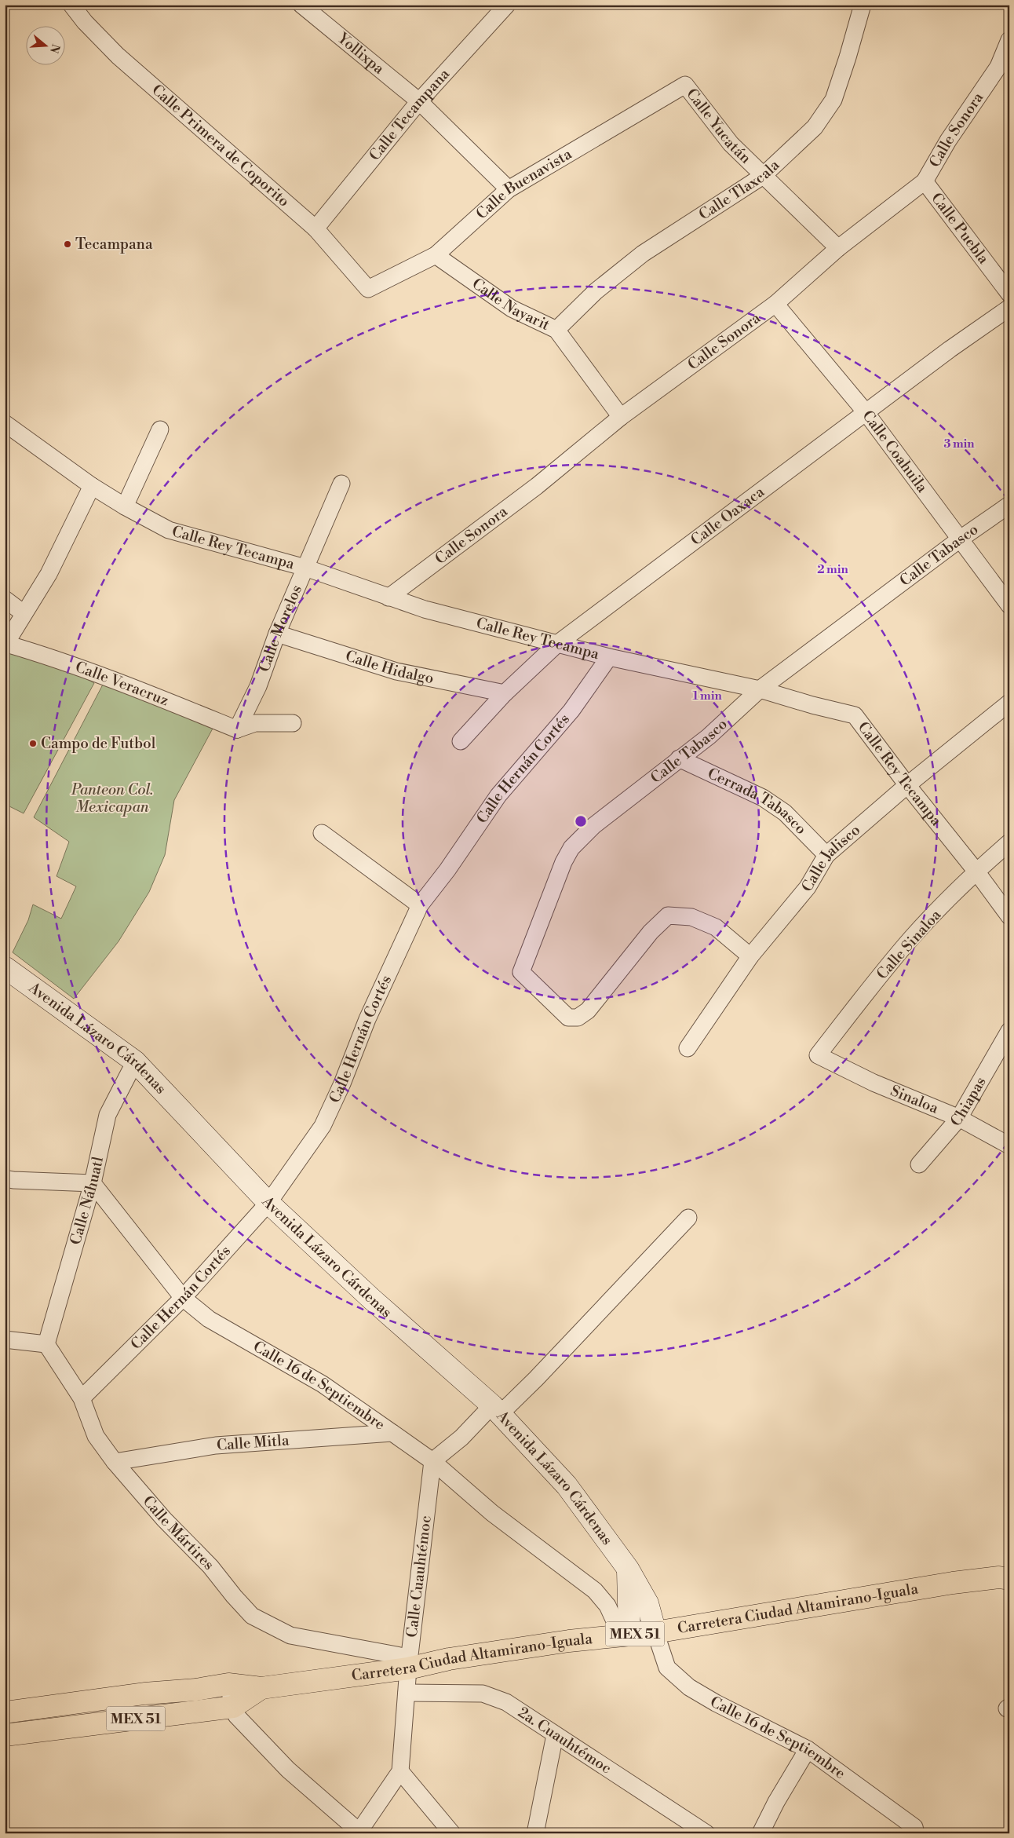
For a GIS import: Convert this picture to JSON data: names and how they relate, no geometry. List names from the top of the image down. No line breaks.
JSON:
{"streets":{"main road":["Avenida Lázaro Cárdenas","Carretera Ciudad Altamirano-Iguala","MEX 51"],"street":["Yollixpa","Calle Tecampana","Calle Yucatán","Calle Sonora","Calle Primera de Coporito","Calle Buenavista","Calle Tlaxcala","Calle Puebla","Calle Nayarit","Calle Coahuila","Calle Oaxaca","Calle Rey Tecampa","Calle Tabasco","Calle Morelos","Calle Hidalgo","Calle Veracruz","Calle Hernán Cortés","Cerrada Tabasco","Calle Jalisco","Calle Sinaloa","Sinaloa","Chiapas","Calle Náhuatl","Calle 16 de Septiembre","Calle Mitla","Calle Mártires","Calle Cuauhtémoc","2a. Cuauhtémoc"]},"crossings":[["Yollixpa","Calle Tecampana"],["Yollixpa","Calle Buenavista"],["Calle Tecampana","Calle Primera de Coporito"],["Calle Yucatán","Calle Sonora"],["Calle Yucatán","Calle Buenavista"],["Calle Yucatán","Calle Tlaxcala"],["Calle Sonora","Calle Puebla"],["Calle Sonora","Calle Nayarit"],["Calle Sonora","Calle Coahuila"],["Calle Sonora","Calle Rey Tecampa"],["Calle Primera de Coporito","Calle Buenavista"],["Calle Buenavista","Calle Nayarit"],["Calle Tlaxcala","Calle Nayarit"],["Calle Coahuila","Calle Oaxaca"],["Calle Coahuila","Calle Tabasco"],["Calle Oaxaca","Calle Rey Tecampa"],["Calle Oaxaca","Calle Hidalgo"],["Calle Rey Tecampa","Calle Tabasco"],["Calle Rey Tecampa","Calle Morelos"],["Calle Rey Tecampa","Calle Hernán Cortés"],["Calle Rey Tecampa","Calle Jalisco"],["Calle Rey Tecampa","Calle Sinaloa"],["Calle Tabasco","Cerrada Tabasco"],["Calle Tabasco","Calle Jalisco"],["Calle Morelos","Calle Hidalgo"],["Calle Morelos","Calle Veracruz"],["Calle Hernán Cortés","Avenida Lázaro Cárdenas"],["Calle Hernán Cortés","Calle 16 de Septiembre"],["Calle Hernán Cortés","Calle Mártires"],["Cerrada Tabasco","Calle Jalisco"],["Calle Sinaloa","Sinaloa"],["Avenida Lázaro Cárdenas","Calle Náhuatl"],["Avenida Lázaro Cárdenas","Calle 16 de Septiembre"],["Avenida Lázaro Cárdenas","Carretera Ciudad Altamirano-Iguala"],["Sinaloa","Chiapas"],["Calle Náhuatl","Calle 16 de Septiembre"],["Calle Náhuatl","Calle Mártires"],["Calle 16 de Septiembre","Calle Mitla"],["Calle 16 de Septiembre","Calle Cuauhtémoc"],["Calle 16 de Septiembre","Carretera Ciudad Altamirano-Iguala"],["Calle Mitla","Calle Mártires"],["Calle Mártires","Calle Cuauhtémoc"],["Calle Mártires","Carretera Ciudad Altamirano-Iguala"],["Calle Cuauhtémoc","Carretera Ciudad Altamirano-Iguala"],["Calle Cuauhtémoc","2a. Cuauhtémoc"]],"parks":["Panteon Col. Mexicapan"],"places":["Tecampana","Campo de Futbol"],"north":"right","rings":["3 min","2 min","1 min"]}
